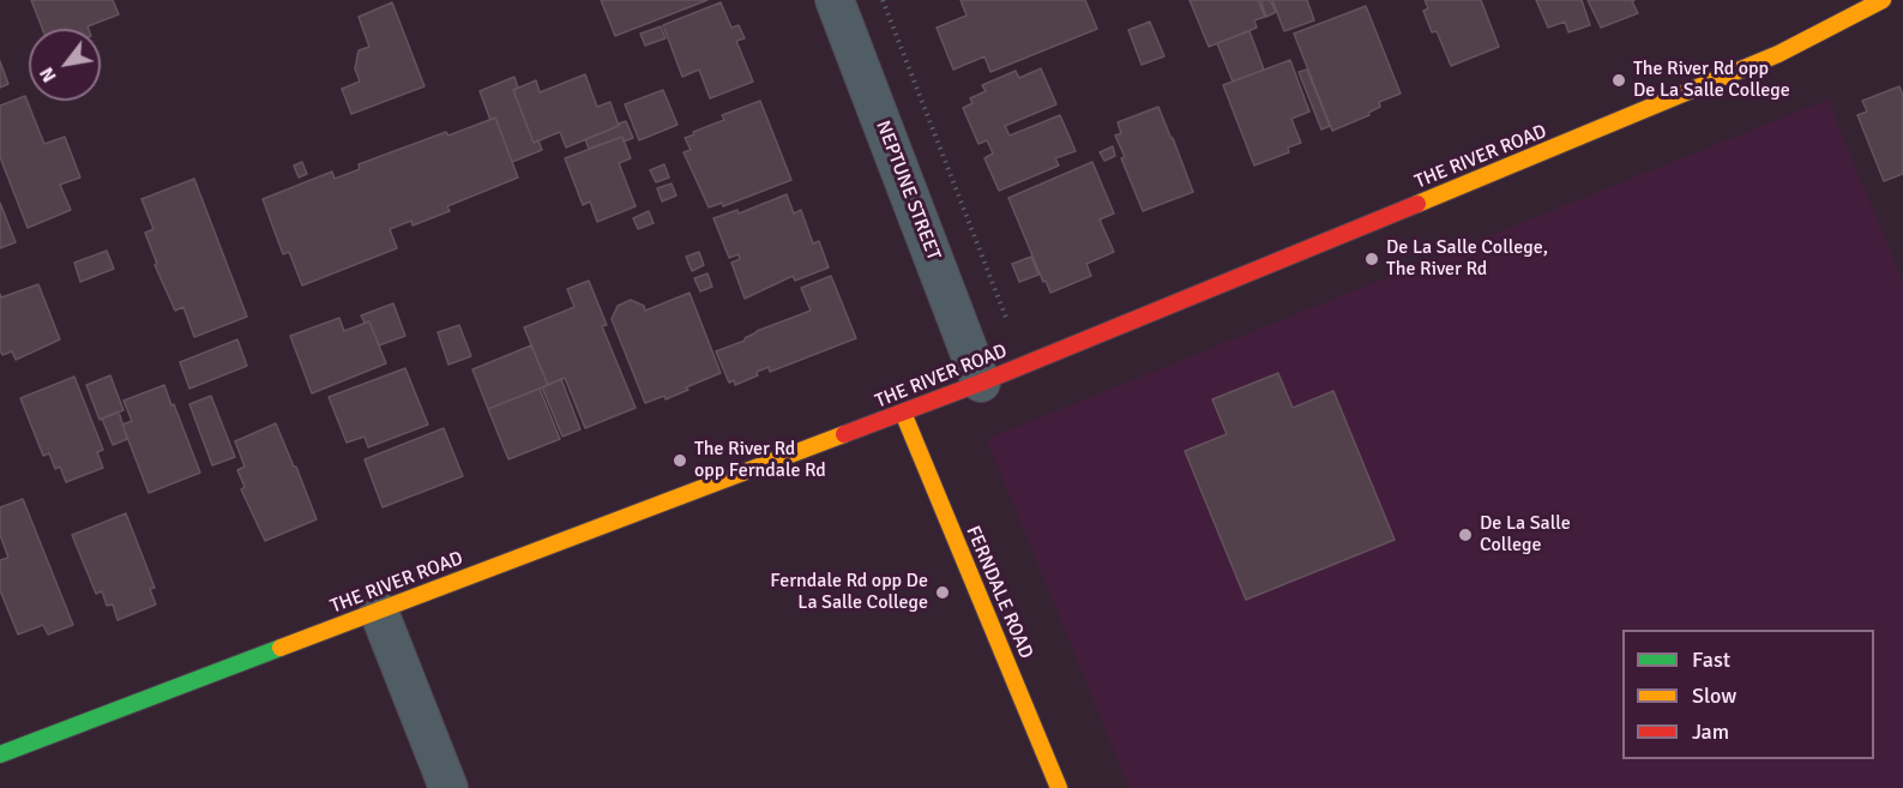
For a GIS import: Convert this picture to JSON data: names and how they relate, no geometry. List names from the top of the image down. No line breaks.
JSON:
{"streets":{"main road":["THE RIVER ROAD","FERNDALE ROAD"],"street":["NEPTUNE STREET"]},"crossings":[["THE RIVER ROAD","NEPTUNE STREET"],["THE RIVER ROAD","FERNDALE ROAD"]],"places":["The River Rd opp De La Salle College","De La Salle College, The River Rd","The River Rd opp Ferndale Rd","De La Salle College","Ferndale Rd opp De La Salle College"],"legend":["Fast","Slow","Jam"],"north":"bottom left"}
